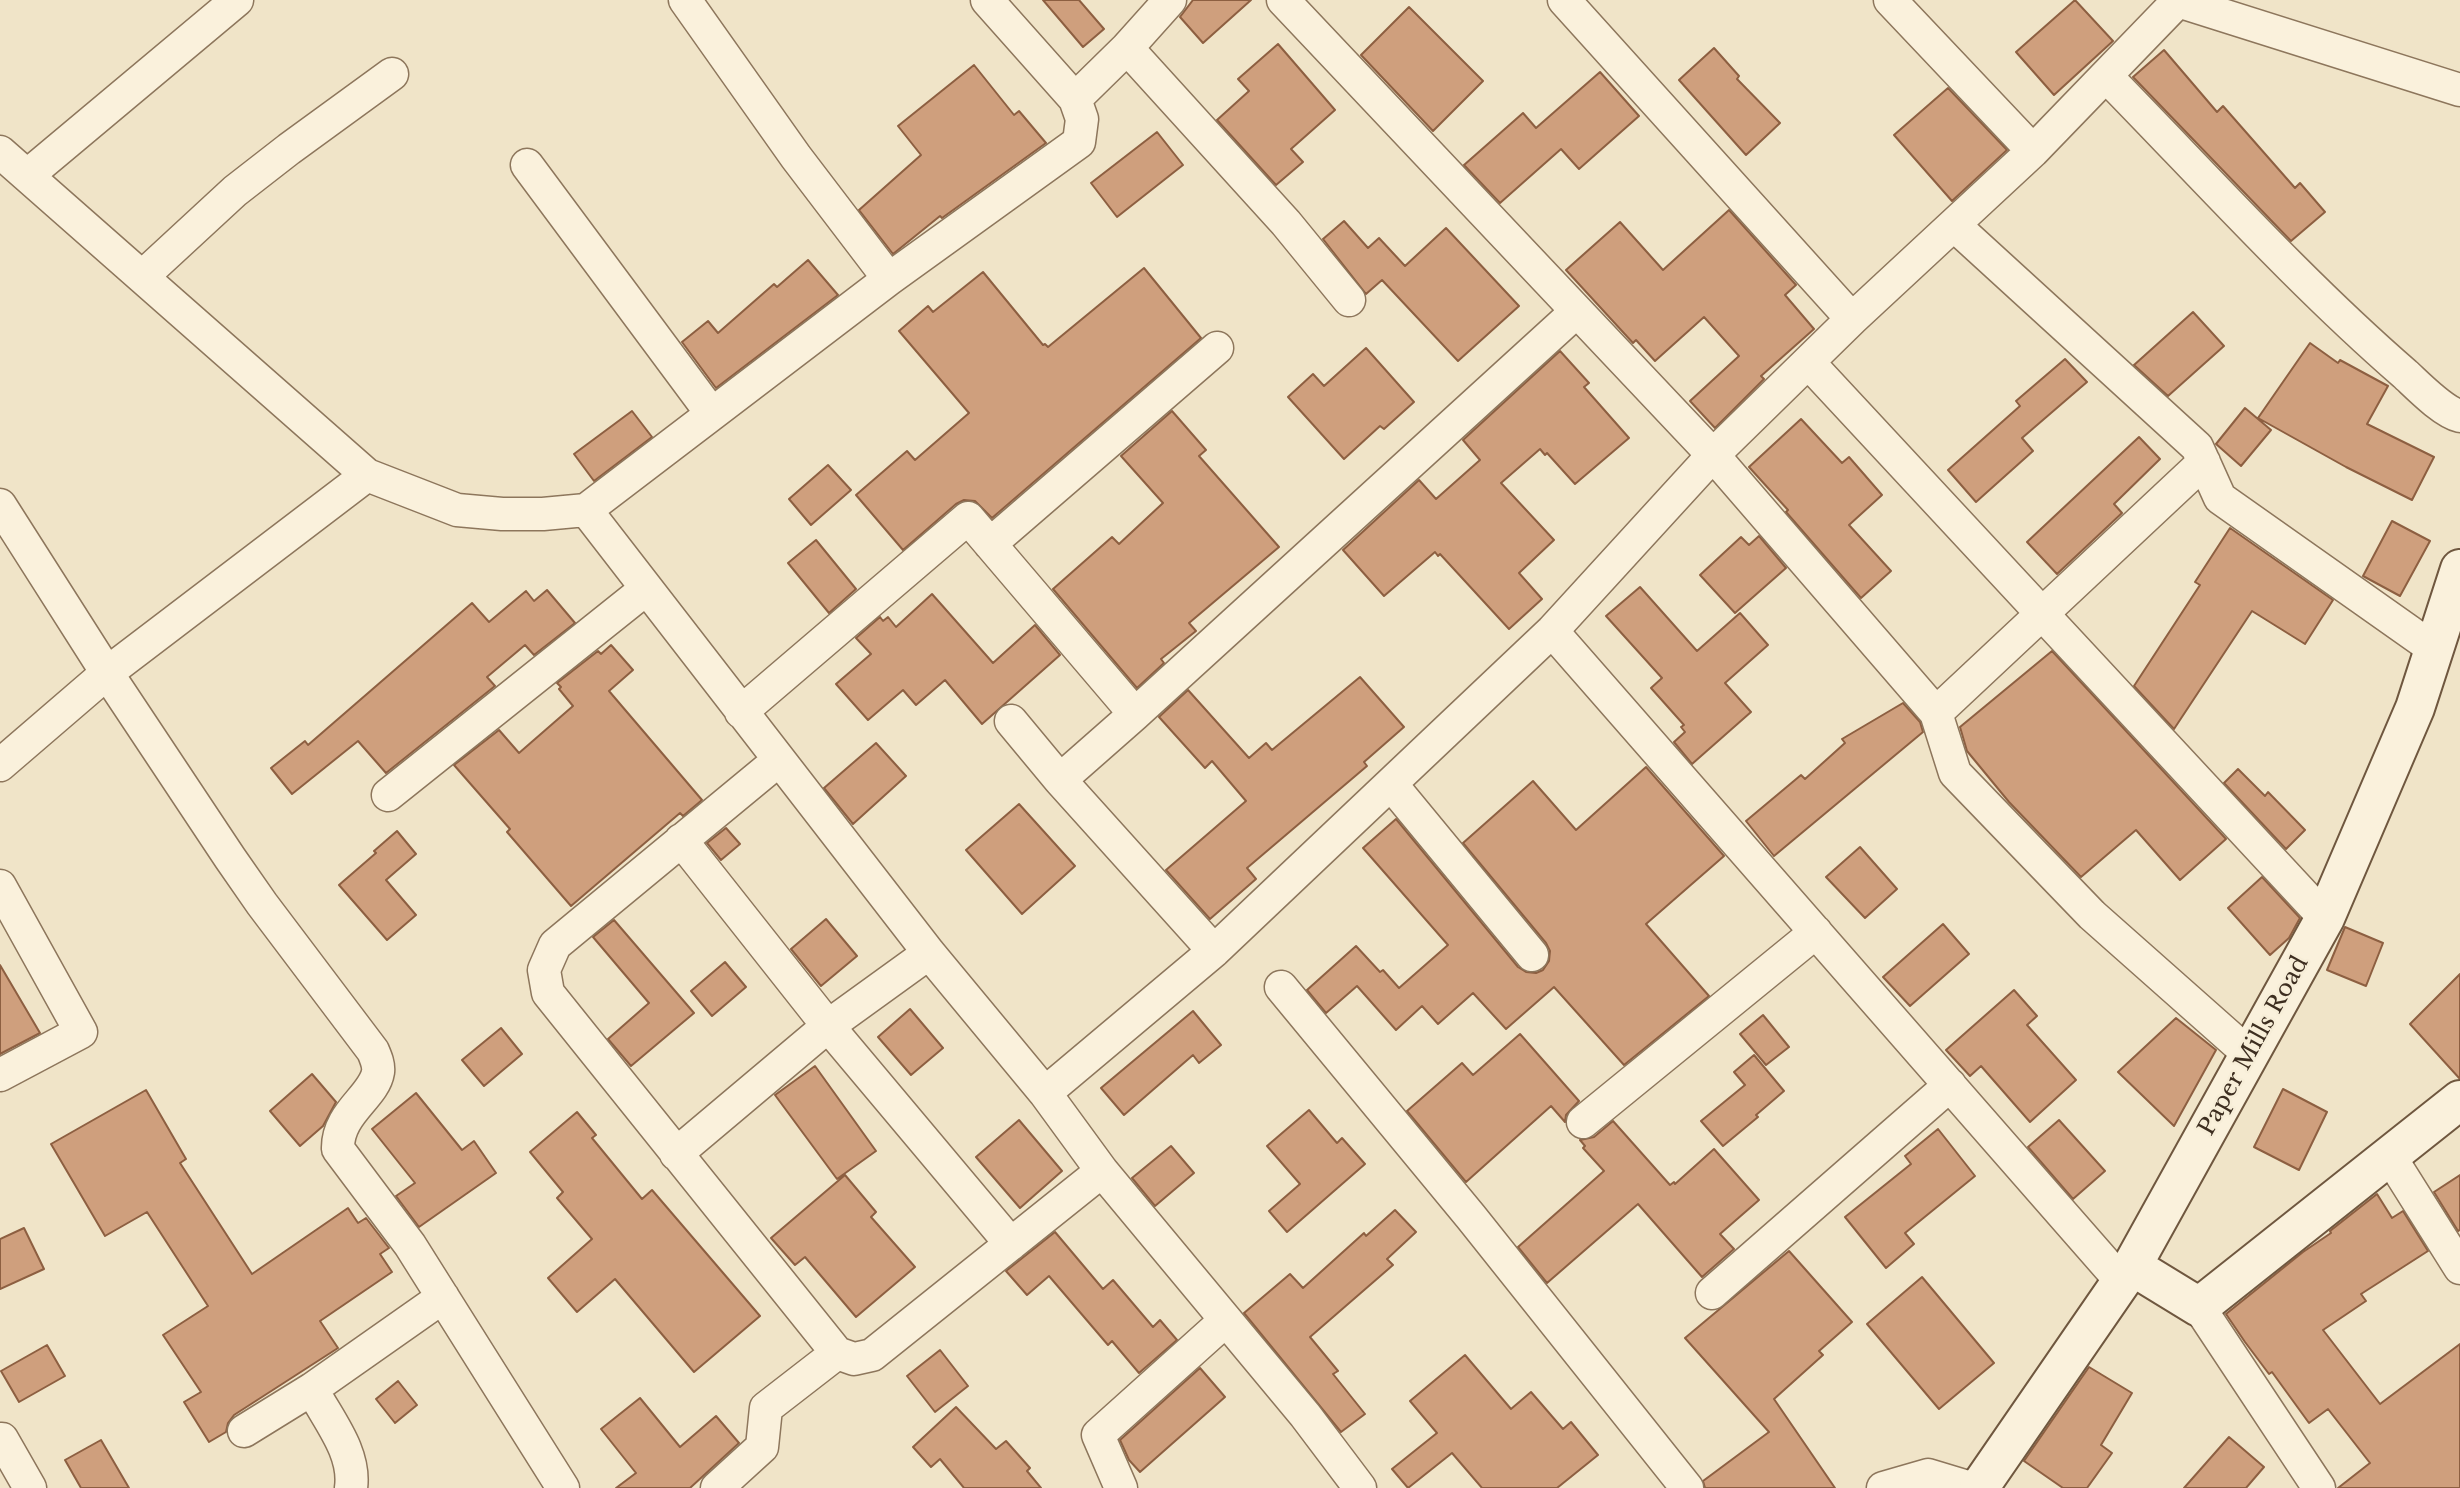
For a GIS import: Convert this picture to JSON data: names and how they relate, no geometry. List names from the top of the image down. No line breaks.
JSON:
{"streets":{"main road":["Paper Mills Road"]}}
